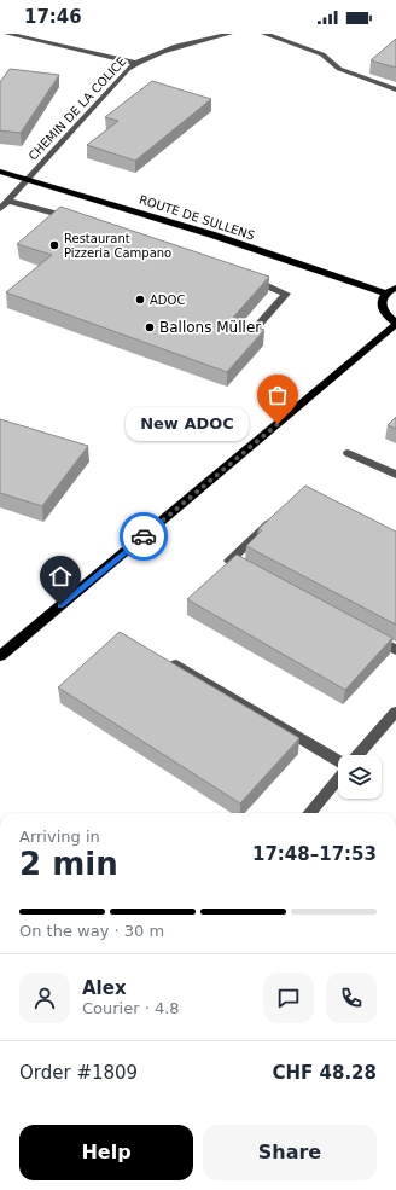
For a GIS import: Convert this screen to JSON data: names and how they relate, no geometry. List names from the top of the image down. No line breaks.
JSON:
{"streets":{"main road":["ROUTE DE SULLENS"],"street":["CHEMIN DE LA COLICE"]},"crossings":[["CHEMIN DE LA COLICE","ROUTE DE SULLENS"]],"places":["Restaurant Pizzeria Campano","ADOC","Ballons Müller","New ADOC"],"page":{"status":"17:46","bubble":"New ADOC","heading":["2 min","Arriving in","17:48–17:53"],"panel":["Alex","Courier · 4.8","Order #1809","CHF 48.28"],"bar":"On the way · 30 m","buttons":["Help","Share"]}}
